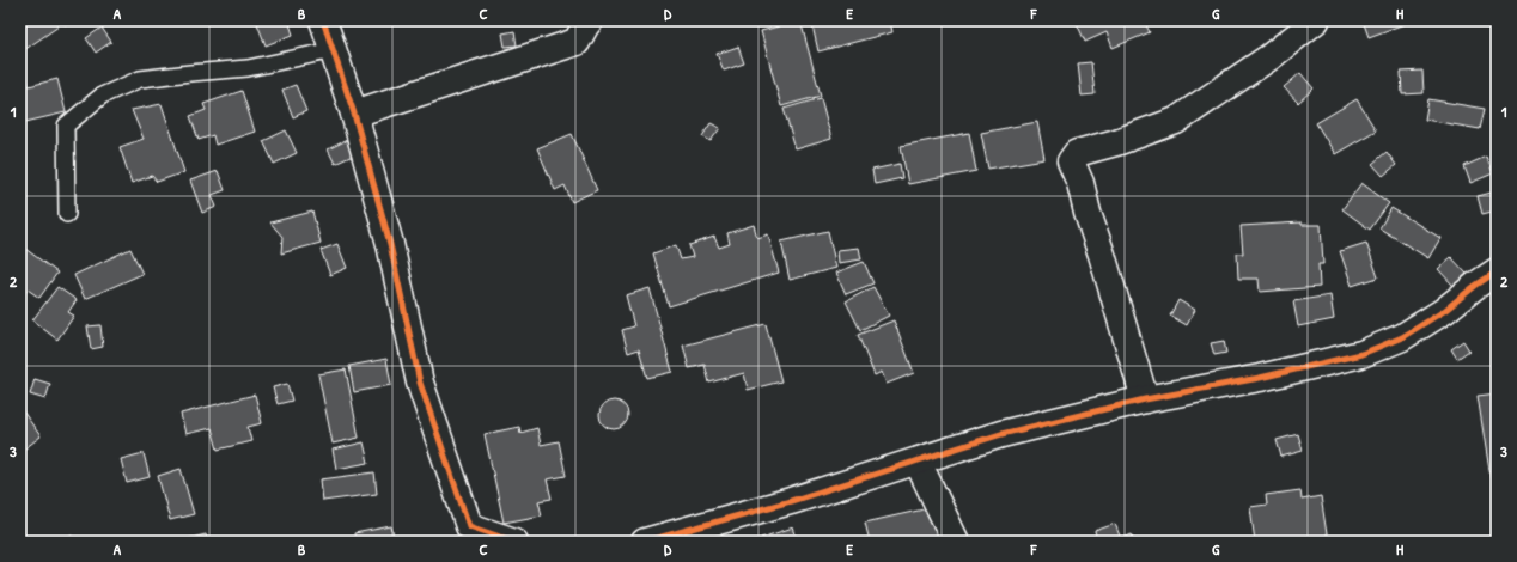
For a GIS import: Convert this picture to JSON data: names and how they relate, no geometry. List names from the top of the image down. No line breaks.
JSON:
{"grid":{"columns":["A","B","C","D","E","F","G","H"],"rows":["1","2","3"]}}
